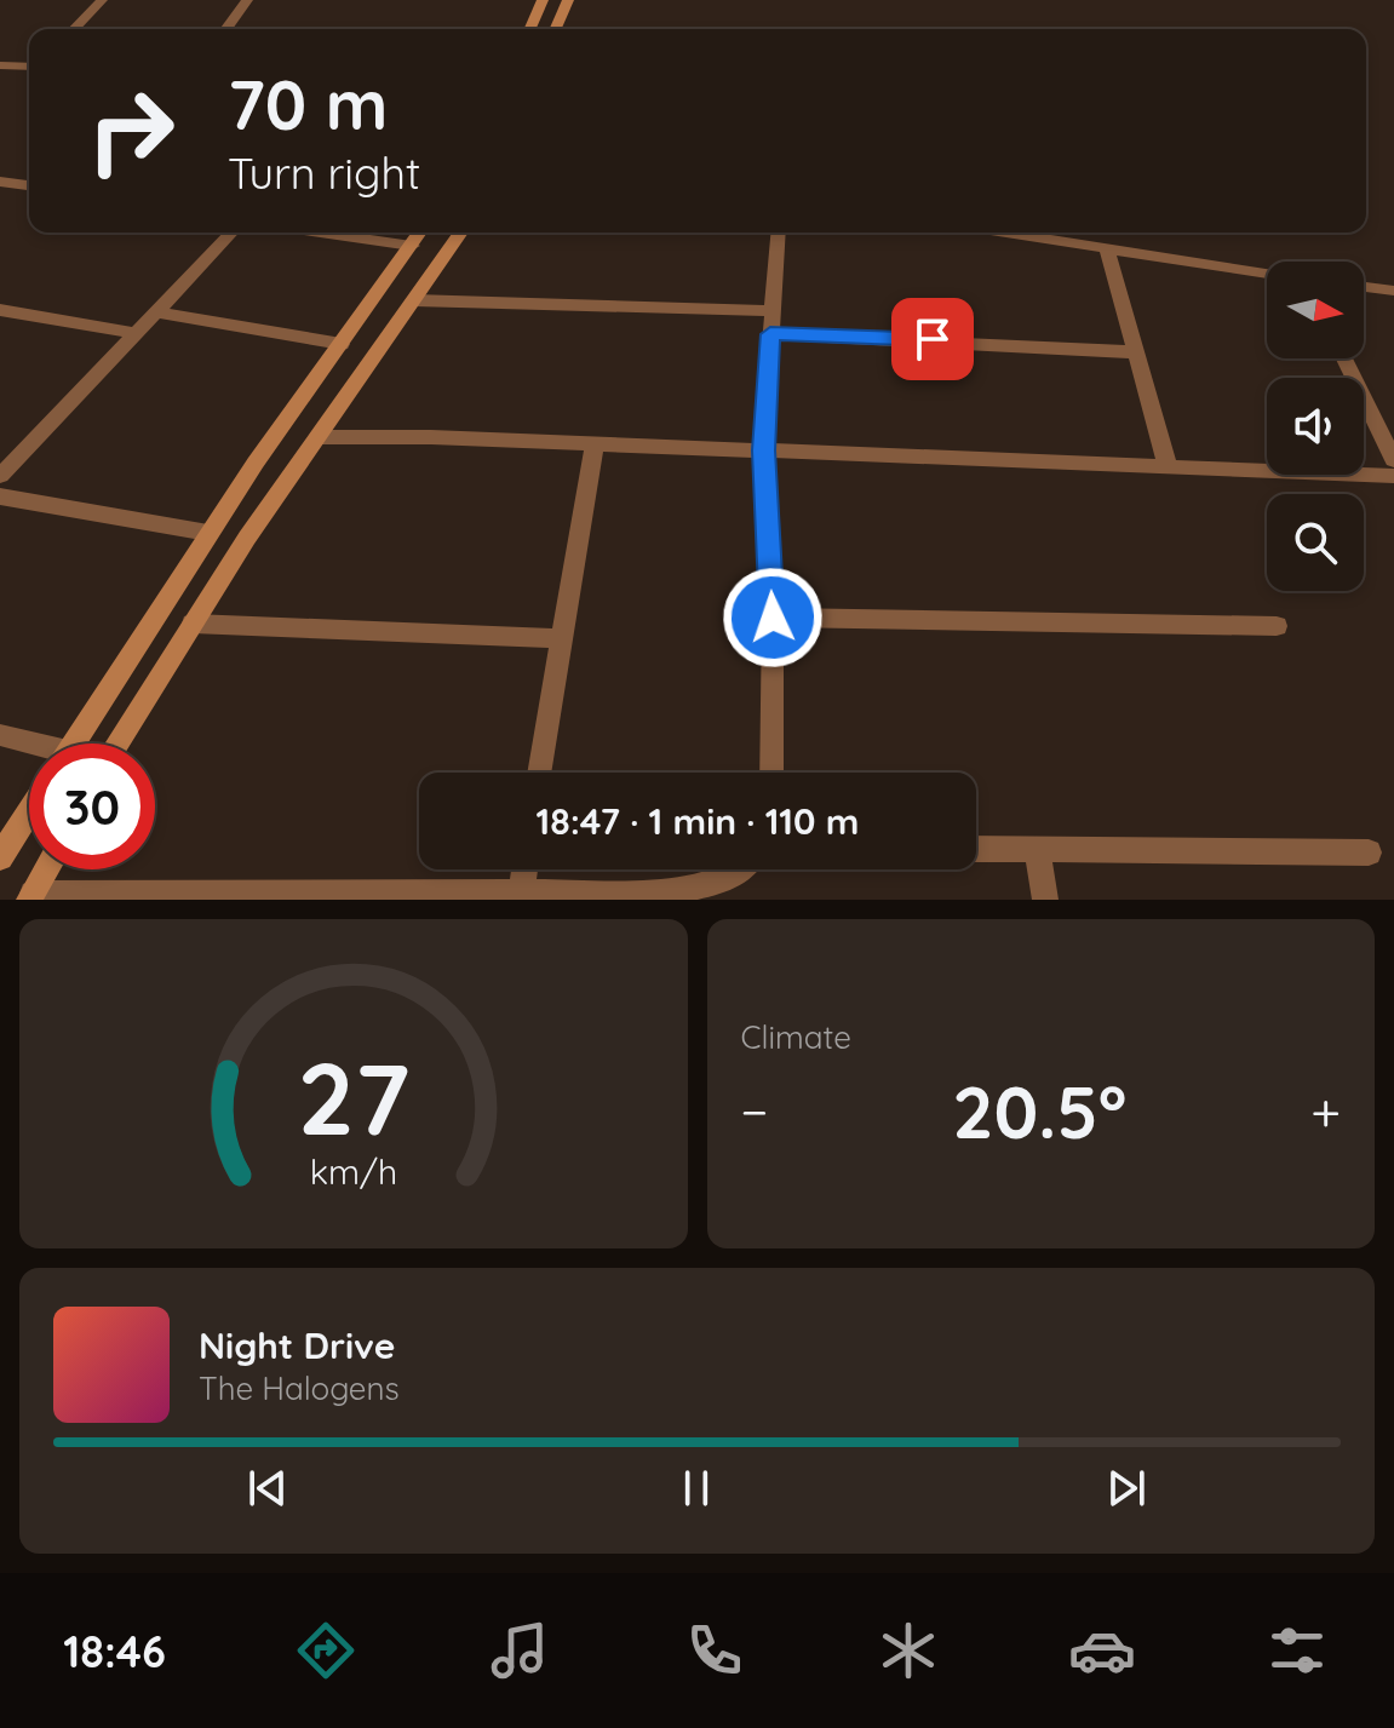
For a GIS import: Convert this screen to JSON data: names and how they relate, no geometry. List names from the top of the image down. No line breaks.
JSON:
{"north":"right","page":{"turn":["70 m","Turn right"],"limit":"30","trip":"18:47 · 1 min · 110 m","tile":"Climate","heat":["−","20.5°","+"],"song":["Night Drive","The Halogens"],"tabs":"18:46","gauge":["27","km/h"]}}
